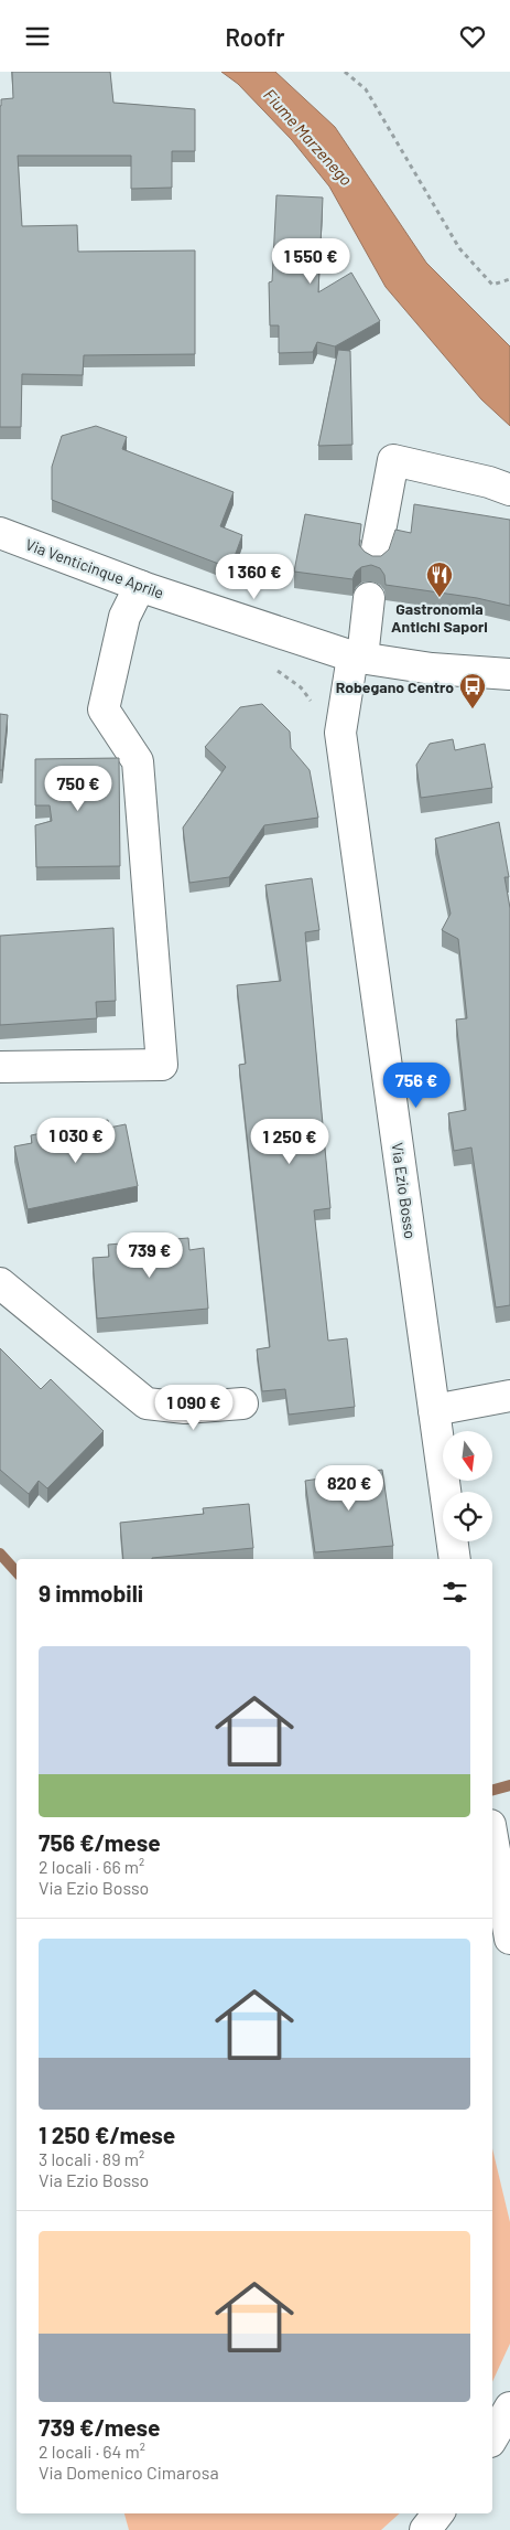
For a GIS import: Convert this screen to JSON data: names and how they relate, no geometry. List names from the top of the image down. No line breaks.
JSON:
{"streets":{"street":["Via Venticinque Aprile","Via Ezio Bosso"]},"crossings":[["Via Venticinque Aprile","Via Ezio Bosso"]],"water":["Fiume Marzenego"],"places":{"restaurant":["Gastronomia Antichi Sapori"],"bus stop":["Robegano Centro"]},"north":"bottom","page":{"header":"Roofr","price":["1 550 €","1 360 €","750 €","756 €","1 030 €","1 250 €","739 €","1 090 €","820 €"],"heading":"9 immobili","list":[{"name":"756 €/mese","note":"2 locali · 66 m² · Via Ezio Bosso"},{"name":"1 250 €/mese","note":"3 locali · 89 m² · Via Ezio Bosso"},{"name":"739 €/mese","note":"2 locali · 64 m² · Via Domenico Cimarosa"}]}}
